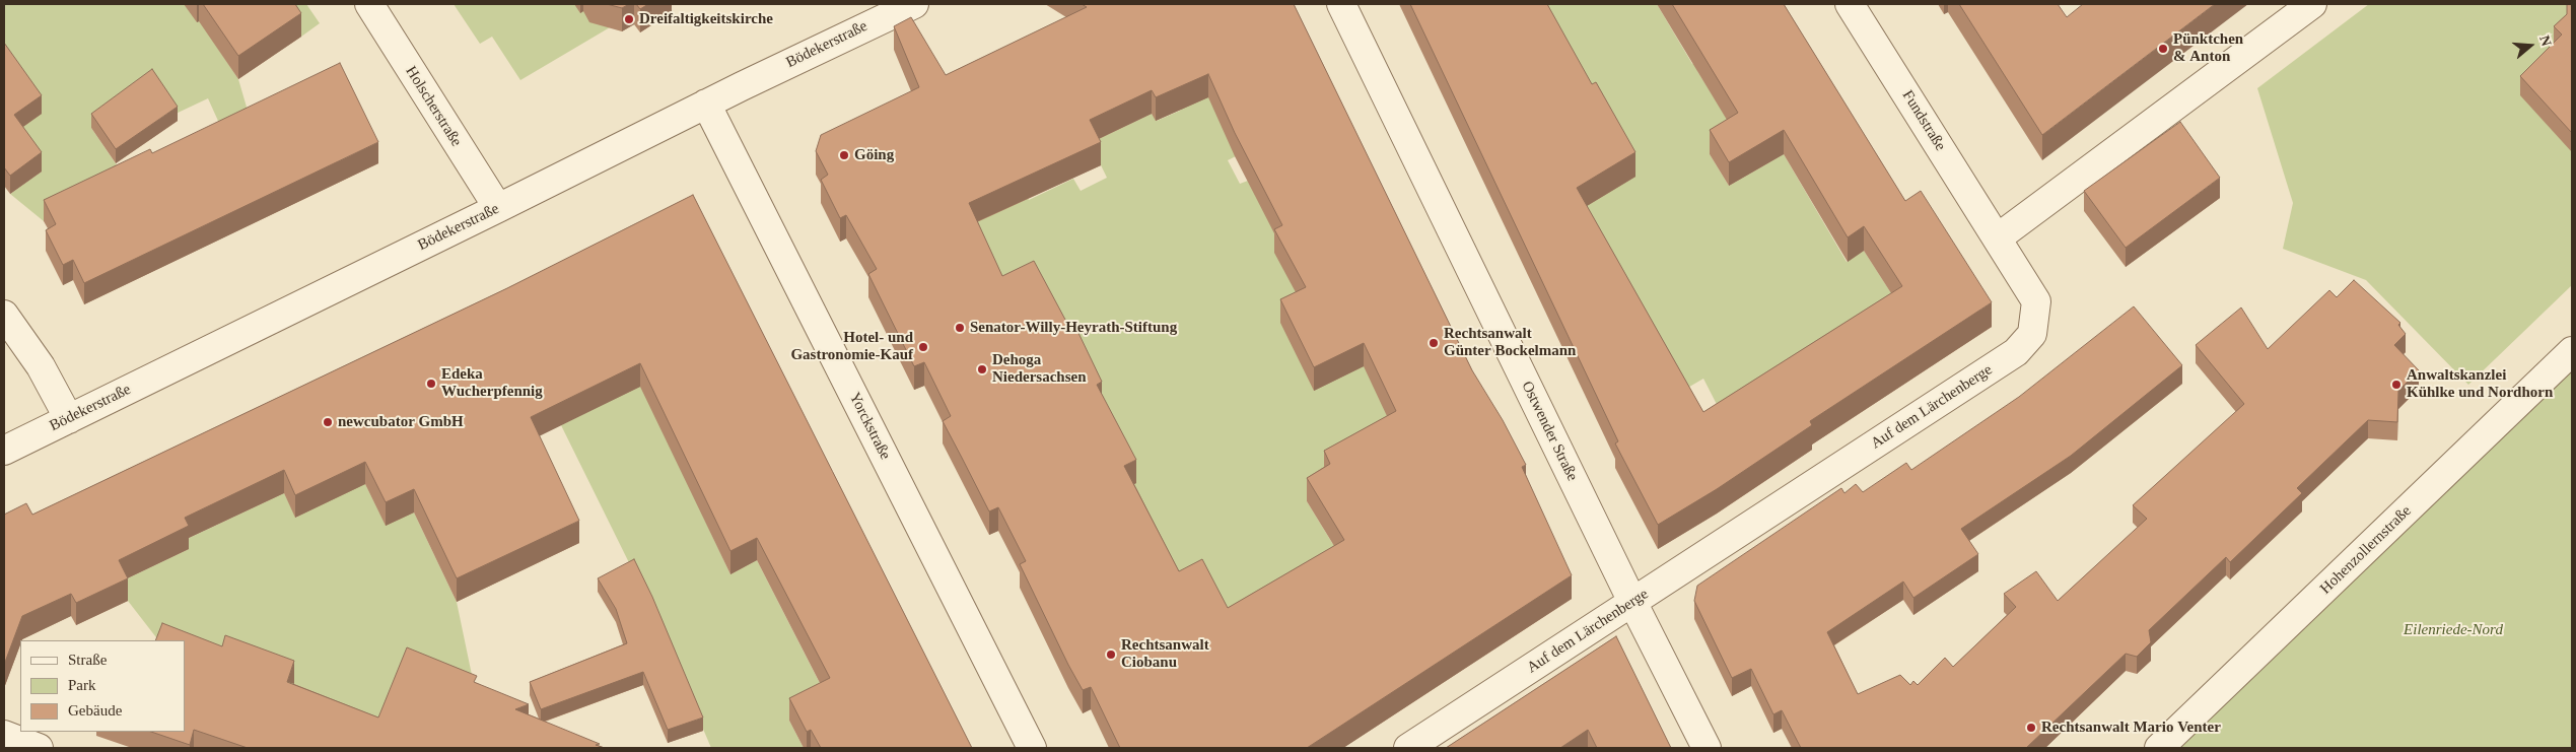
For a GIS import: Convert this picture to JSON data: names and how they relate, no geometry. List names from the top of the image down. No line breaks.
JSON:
{"streets":{"street":["Bödekerstraße","Holscherstraße","Fundstraße","Auf dem Lärchenberge","Yorckstraße","Ostwender Straße","Hohenzollernstraße"]},"crossings":[["Bödekerstraße","Holscherstraße"],["Bödekerstraße","Yorckstraße"],["Fundstraße","Auf dem Lärchenberge"],["Auf dem Lärchenberge","Ostwender Straße"]],"parks":["Eilenriede-Nord"],"places":["Dreifaltigkeitskirche","Pünktchen & Anton","Göing","Senator-Willy-Heyrath-Stiftung","Rechtsanwalt Günter Bockelmann","Hotel- und Gastronomie-Kauf","Dehoga Niedersachsen","Edeka Wucherpfennig","Anwaltskanzlei Kühlke und Nordhorn","newcubator GmbH","Rechtsanwalt Ciobanu","Rechtsanwalt Mario Venter"],"legend":["Straße","Park","Gebäude"],"north":"right"}
